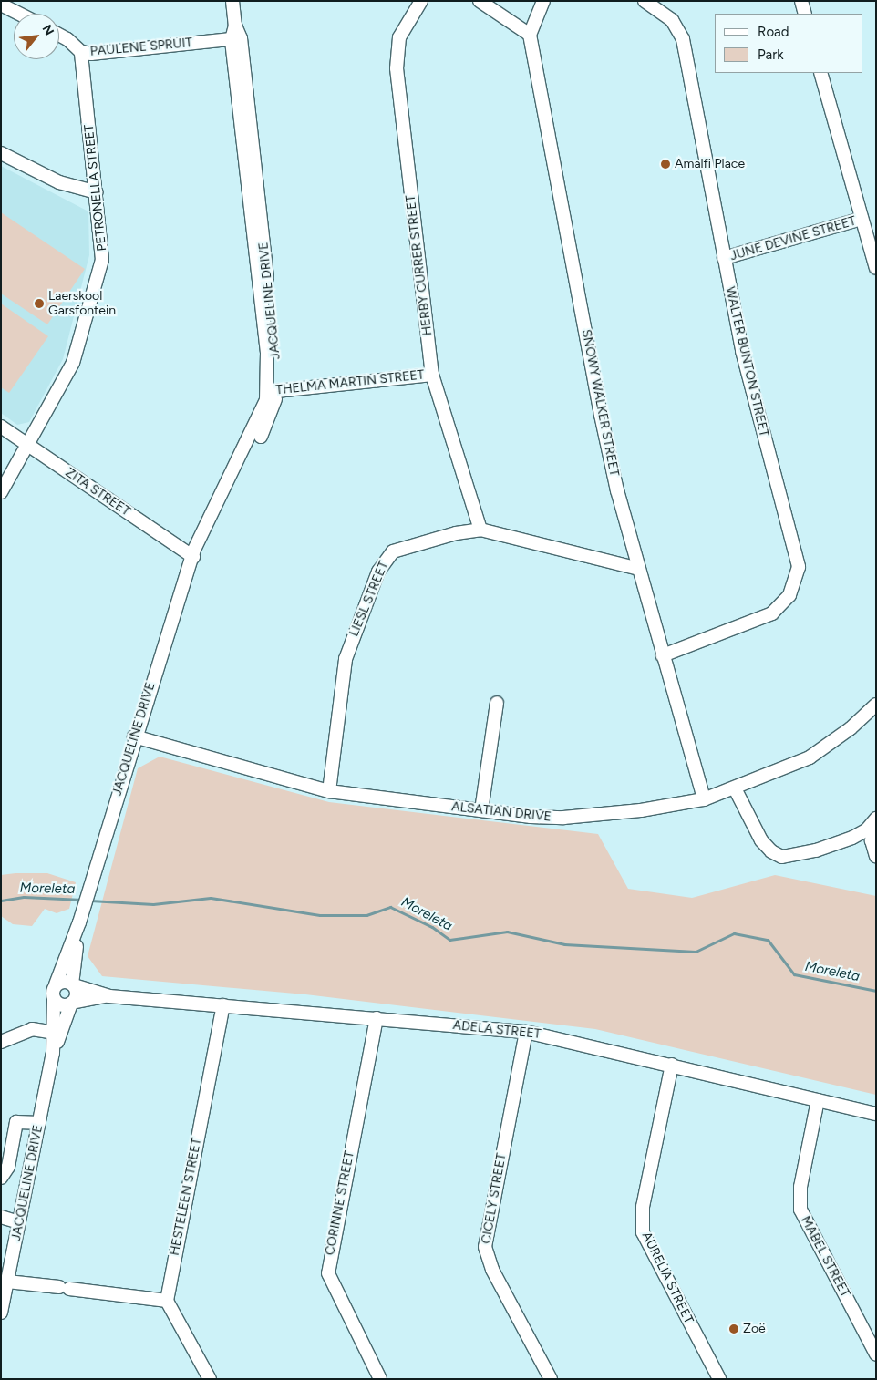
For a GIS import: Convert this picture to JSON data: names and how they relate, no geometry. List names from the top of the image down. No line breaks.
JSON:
{"streets":{"street":["PAULENE SPRUIT","PETRONELLA STREET","JUNE DEVINE STREET","HERBY CURRER STREET","JACQUELINE DRIVE","WALTER BUNTON STREET","THELMA MARTIN STREET","SNOWY WALKER STREET","ZITA STREET","LIESL STREET","ALSATIAN DRIVE","ADELA STREET","HESTELEEN STREET","CICELY STREET","CORINNE STREET","MABEL STREET","AURELIA STREET"]},"crossings":[["PAULENE SPRUIT","PETRONELLA STREET"],["PAULENE SPRUIT","JACQUELINE DRIVE"],["PETRONELLA STREET","ZITA STREET"],["JUNE DEVINE STREET","WALTER BUNTON STREET"],["HERBY CURRER STREET","THELMA MARTIN STREET"],["HERBY CURRER STREET","LIESL STREET"],["JACQUELINE DRIVE","THELMA MARTIN STREET"],["JACQUELINE DRIVE","ZITA STREET"],["JACQUELINE DRIVE","ALSATIAN DRIVE"],["JACQUELINE DRIVE","ADELA STREET"],["WALTER BUNTON STREET","SNOWY WALKER STREET"],["SNOWY WALKER STREET","LIESL STREET"],["SNOWY WALKER STREET","ALSATIAN DRIVE"],["LIESL STREET","ALSATIAN DRIVE"],["ADELA STREET","HESTELEEN STREET"],["ADELA STREET","CICELY STREET"],["ADELA STREET","CORINNE STREET"],["ADELA STREET","MABEL STREET"],["ADELA STREET","AURELIA STREET"]],"water":["Moreleta"],"places":["Amalfi Place","Laerskool Garsfontein","Zoë"],"legend":["Road","Park"],"north":"top right"}
